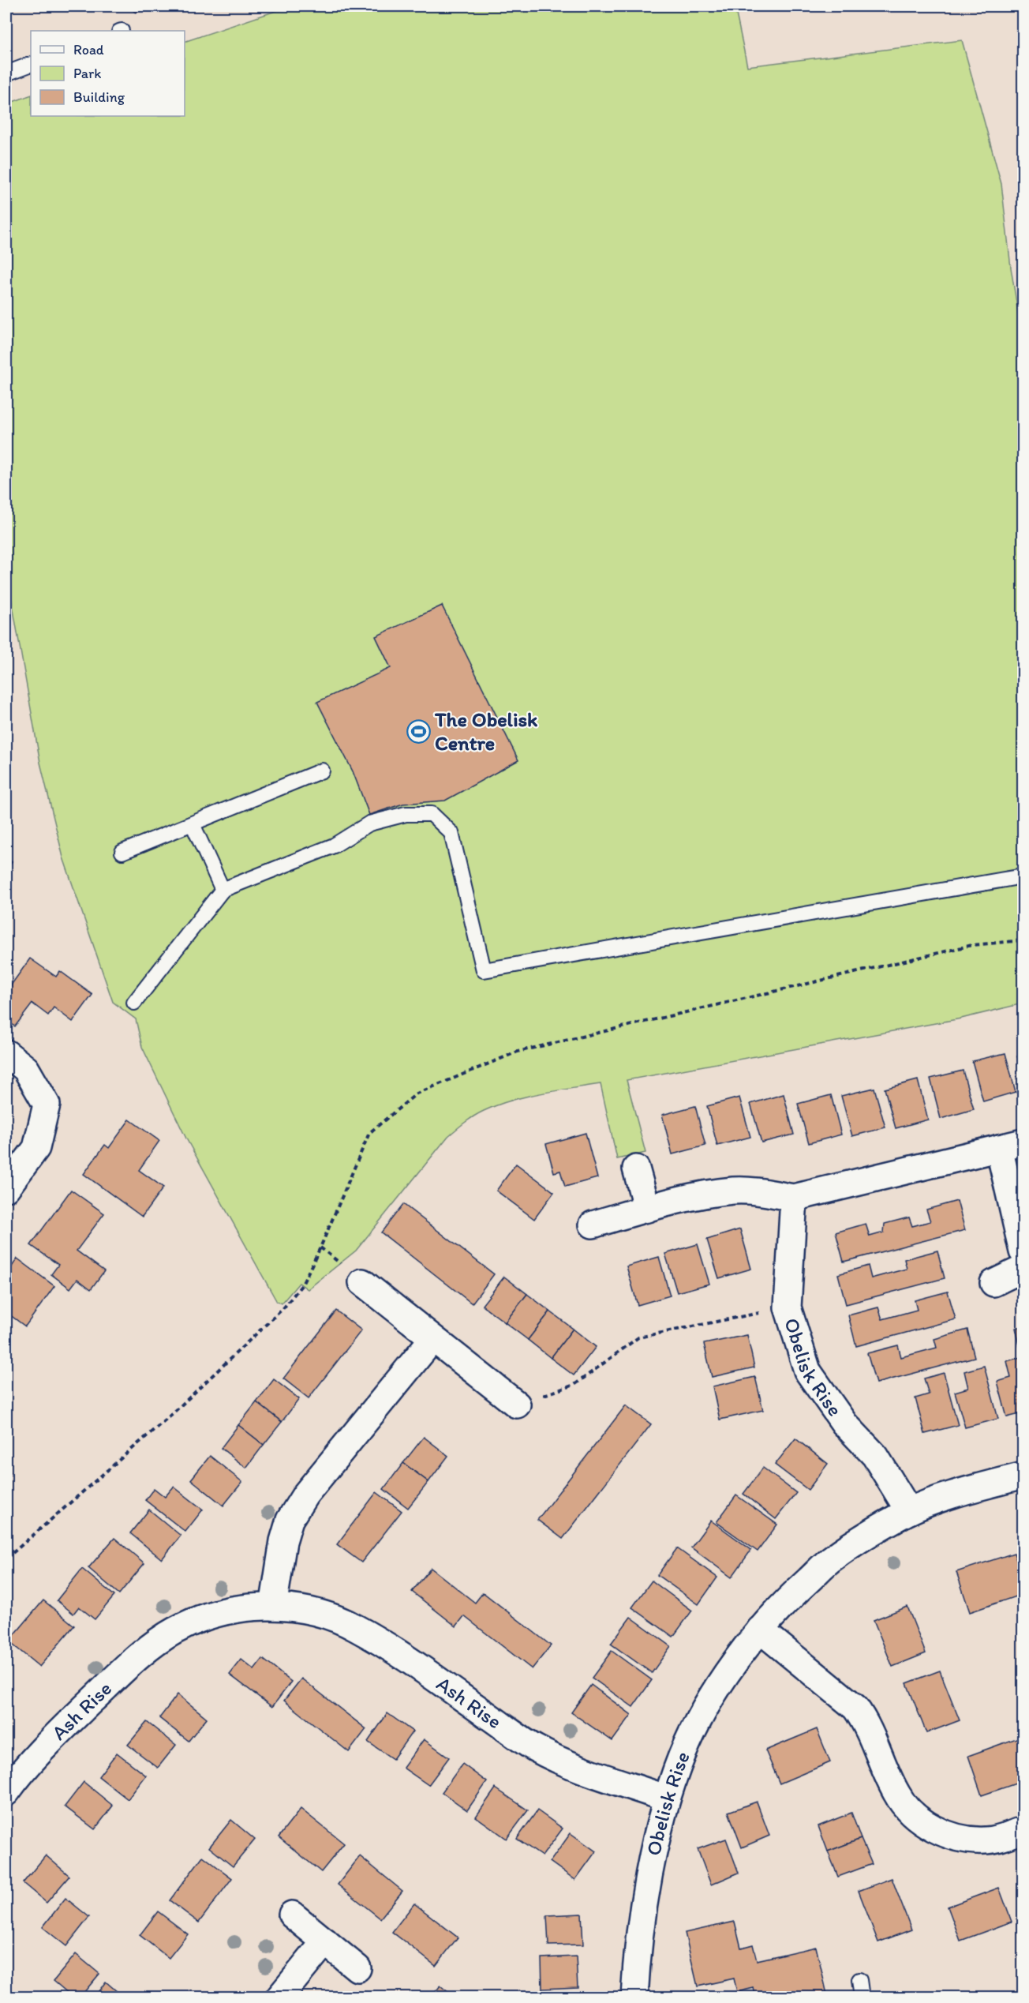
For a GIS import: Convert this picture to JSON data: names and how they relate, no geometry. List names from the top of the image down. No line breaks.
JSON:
{"streets":{"street":["Obelisk Rise","Ash Rise"]},"crossings":[["Obelisk Rise","Ash Rise"]],"places":{"sports":["The Obelisk Centre"]},"legend":["Road","Park","Building"]}
